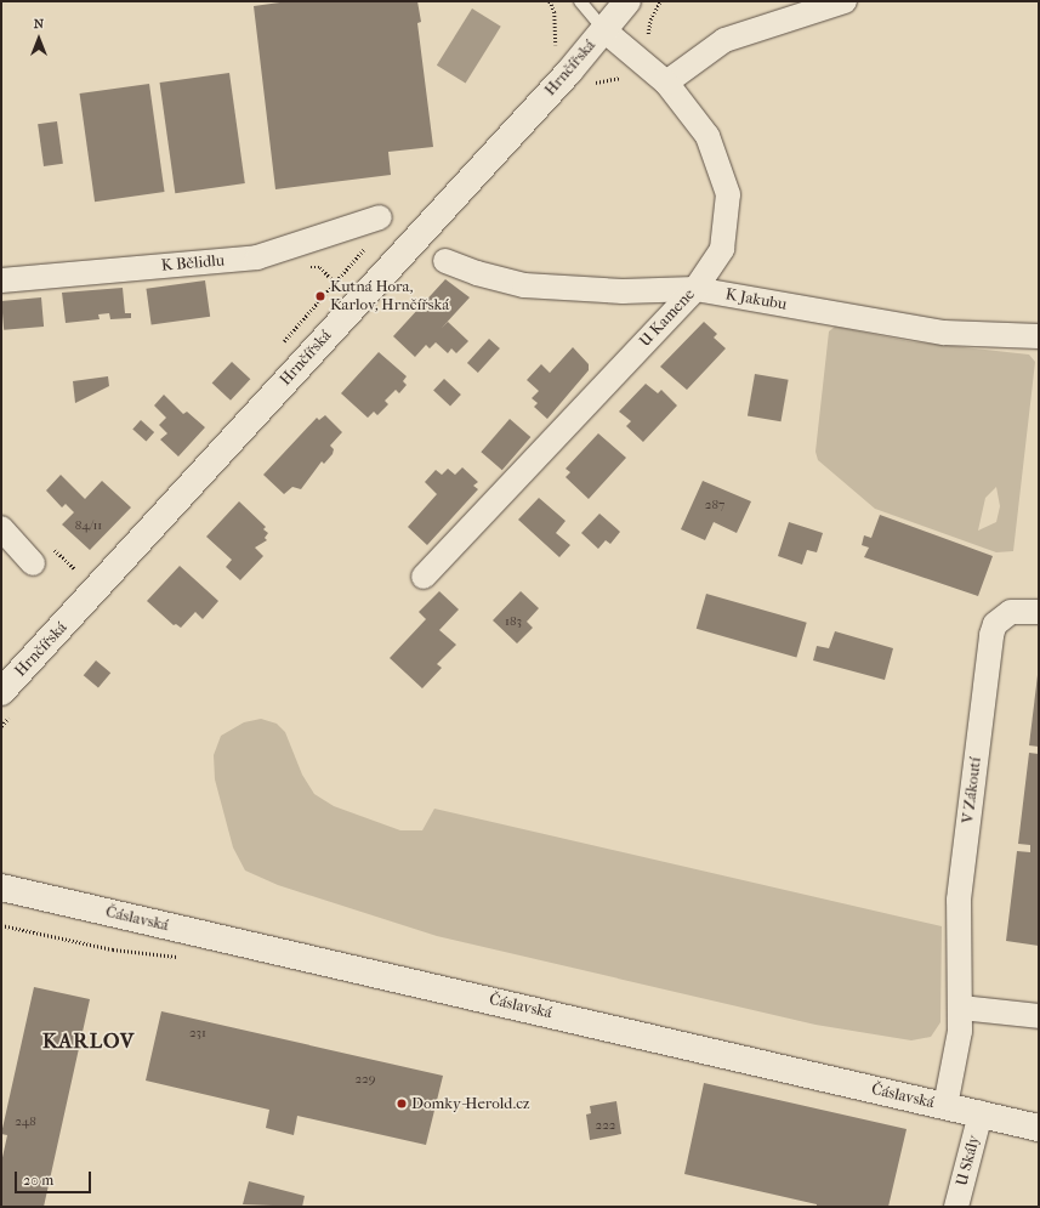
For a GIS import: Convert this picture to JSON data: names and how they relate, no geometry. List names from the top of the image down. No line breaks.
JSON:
{"streets":{"street":["Hrnčířská","K Bělidlu","K Jakubu","U Kamene","V Zákoutí","Čáslavská","U Skály"]},"crossings":[["Hrnčířská","U Kamene"],["K Jakubu","U Kamene"],["V Zákoutí","Čáslavská"],["Čáslavská","U Skály"]],"districts":["KARLOV"],"places":["Kutná Hora, Karlov, Hrnčířská","Domky-Herold.cz"],"house_numbers":["287","84/11","183","231","229","248","222"],"scale_bar":"20 m","north":"top"}
